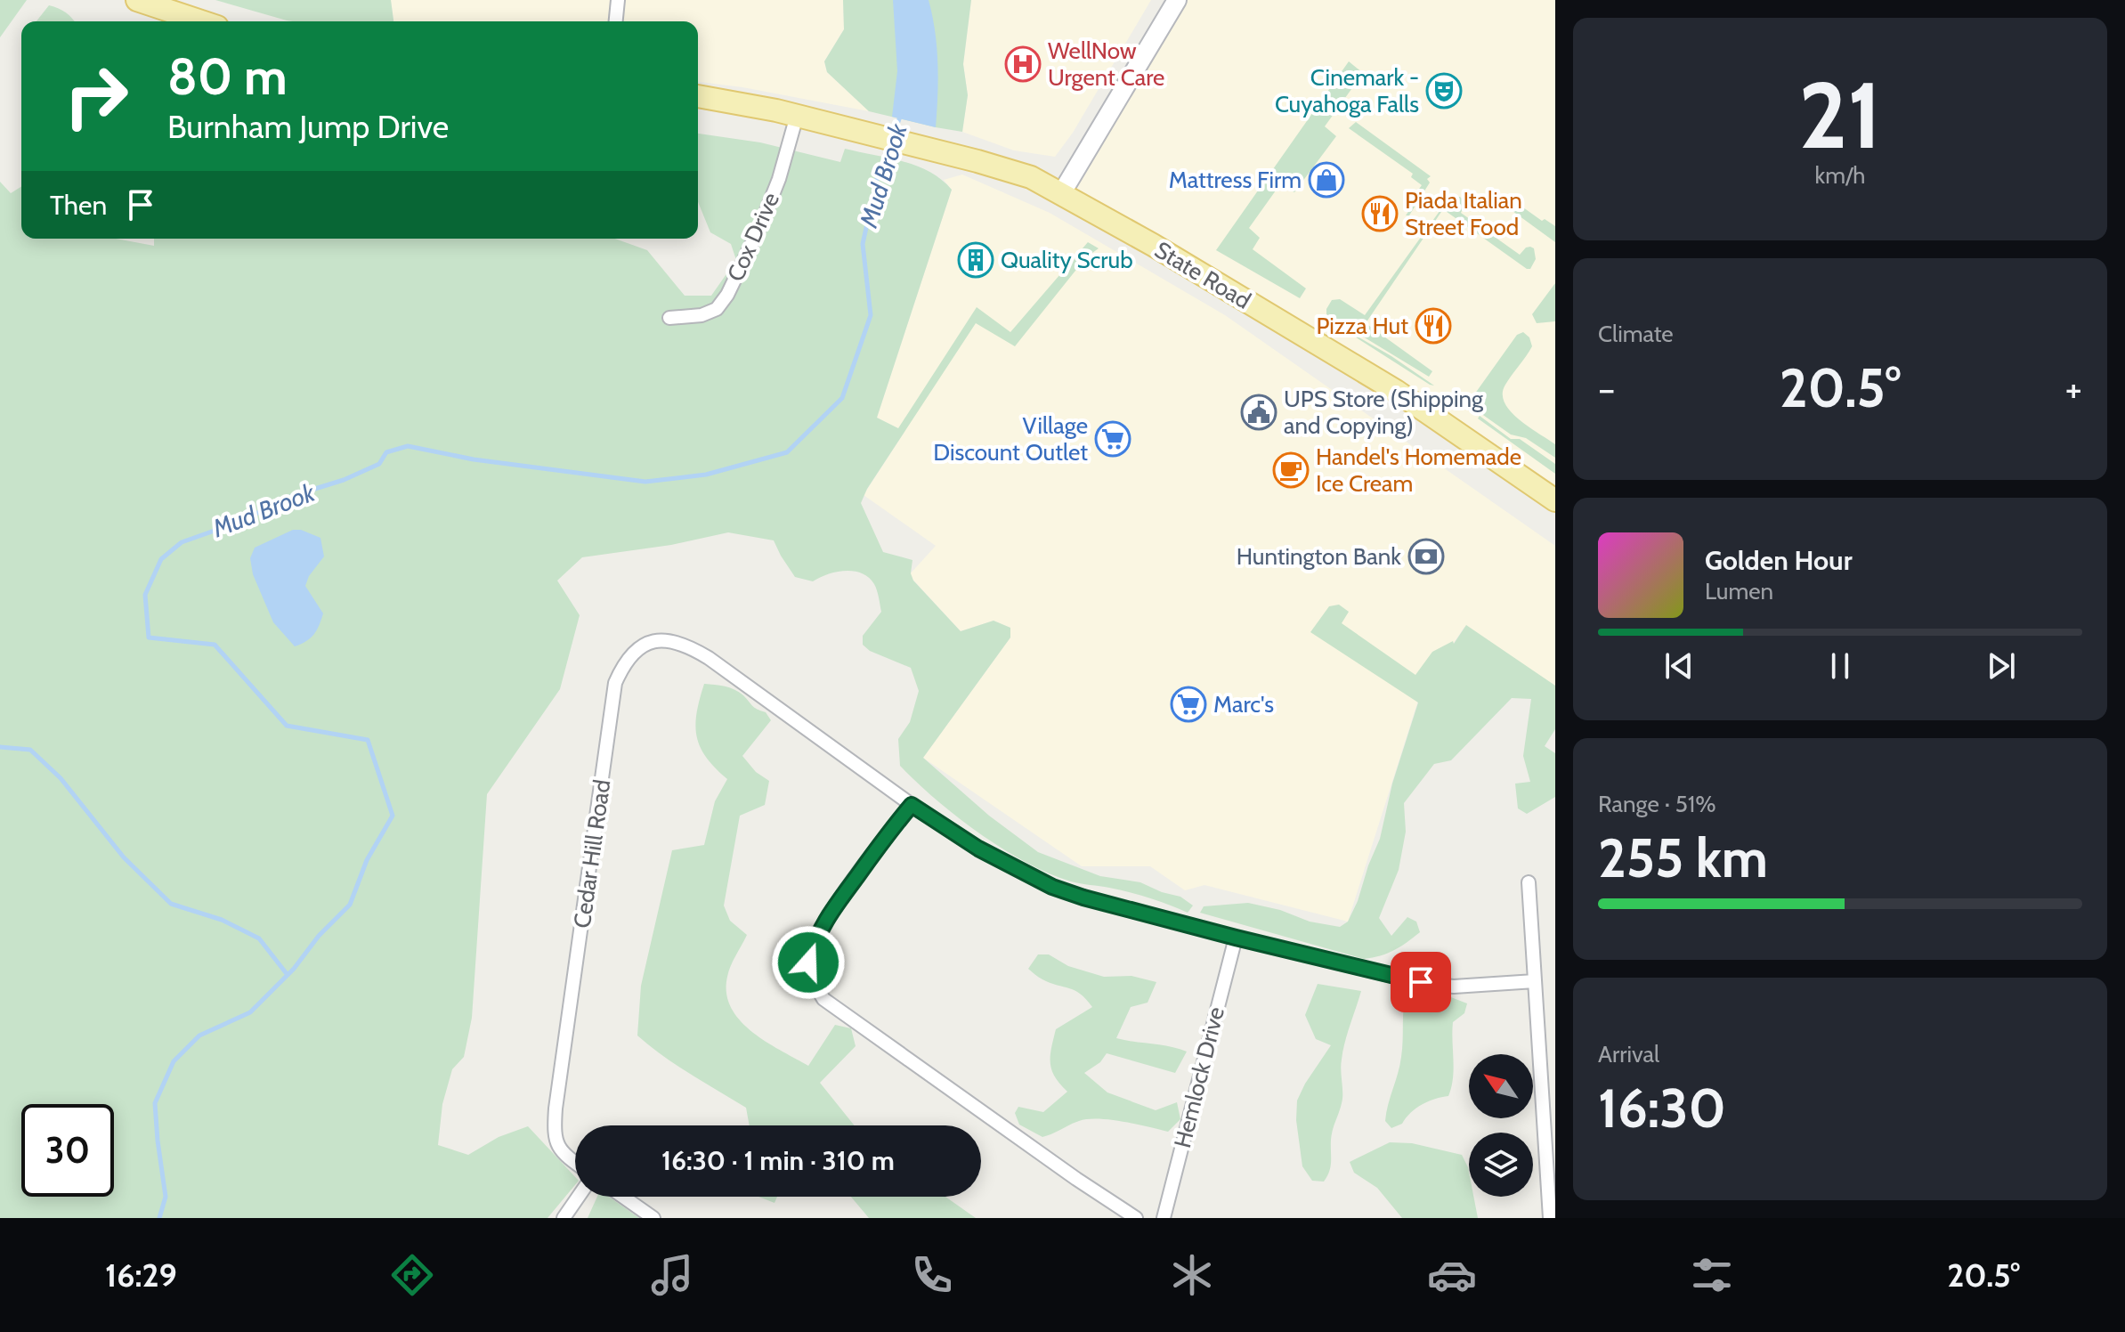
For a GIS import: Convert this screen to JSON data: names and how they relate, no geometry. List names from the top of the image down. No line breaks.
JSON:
{"streets":{"main road":["State Road"],"street":["Cox Drive","Cedar Hill Road","Hemlock Drive"]},"crossings":[["Cox Drive","State Road"],["Cedar Hill Road","Hemlock Drive"]],"water":["Mud Brook"],"places":{"hospital":["WellNow Urgent Care"],"theatre":["Cinemark - Cuyahoga Falls"],"shop":["Mattress Firm"],"restaurant":["Piada Italian Street Food","Pizza Hut"],"building":["Quality Scrub"],"public building":["UPS Store (Shipping and Copying)"],"supermarket":["Village Discount Outlet","Marc's"],"cafe":["Handel's Homemade Ice Cream"],"bank":["Huntington Bank"]},"north":"top left","page":{"tile":[["21","km/h"],"Climate",["Range · 51%","255 km"],["Arrival","16:30"]],"turn":["80 m","Burnham Jump Drive"],"then":"Then","heat":["−","20.5°","+"],"song":["Golden Hour","Lumen"],"limit":"30","trip":"16:30 · 1 min · 310 m","tabs":["16:29","20.5°"]}}
